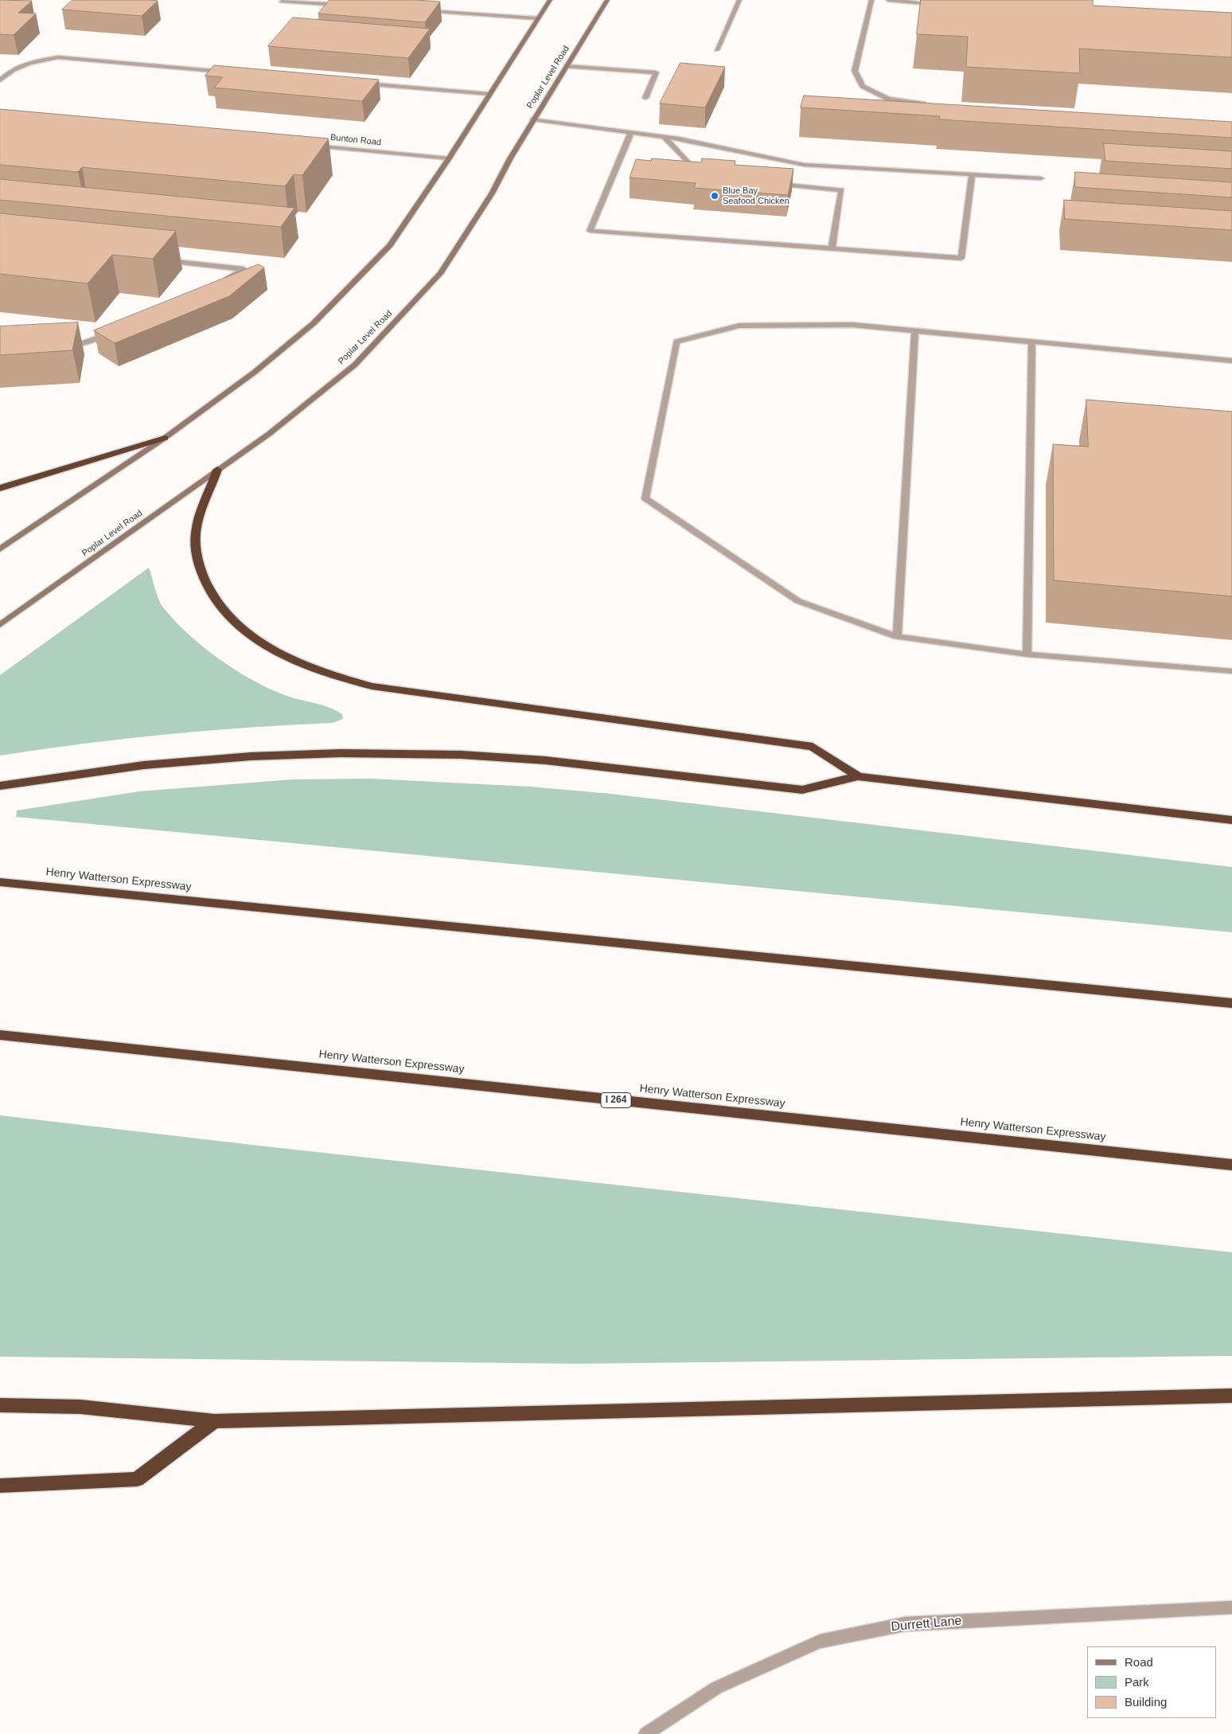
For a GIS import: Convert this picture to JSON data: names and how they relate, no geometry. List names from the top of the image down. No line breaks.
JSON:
{"streets":{"highway":["Henry Watterson Expressway","I 264"],"main road":["Poplar Level Road"],"street":["Bunton Road","Durrett Lane"]},"places":["Blue Bay Seafood Chicken"],"legend":["Road","Park","Building"]}
